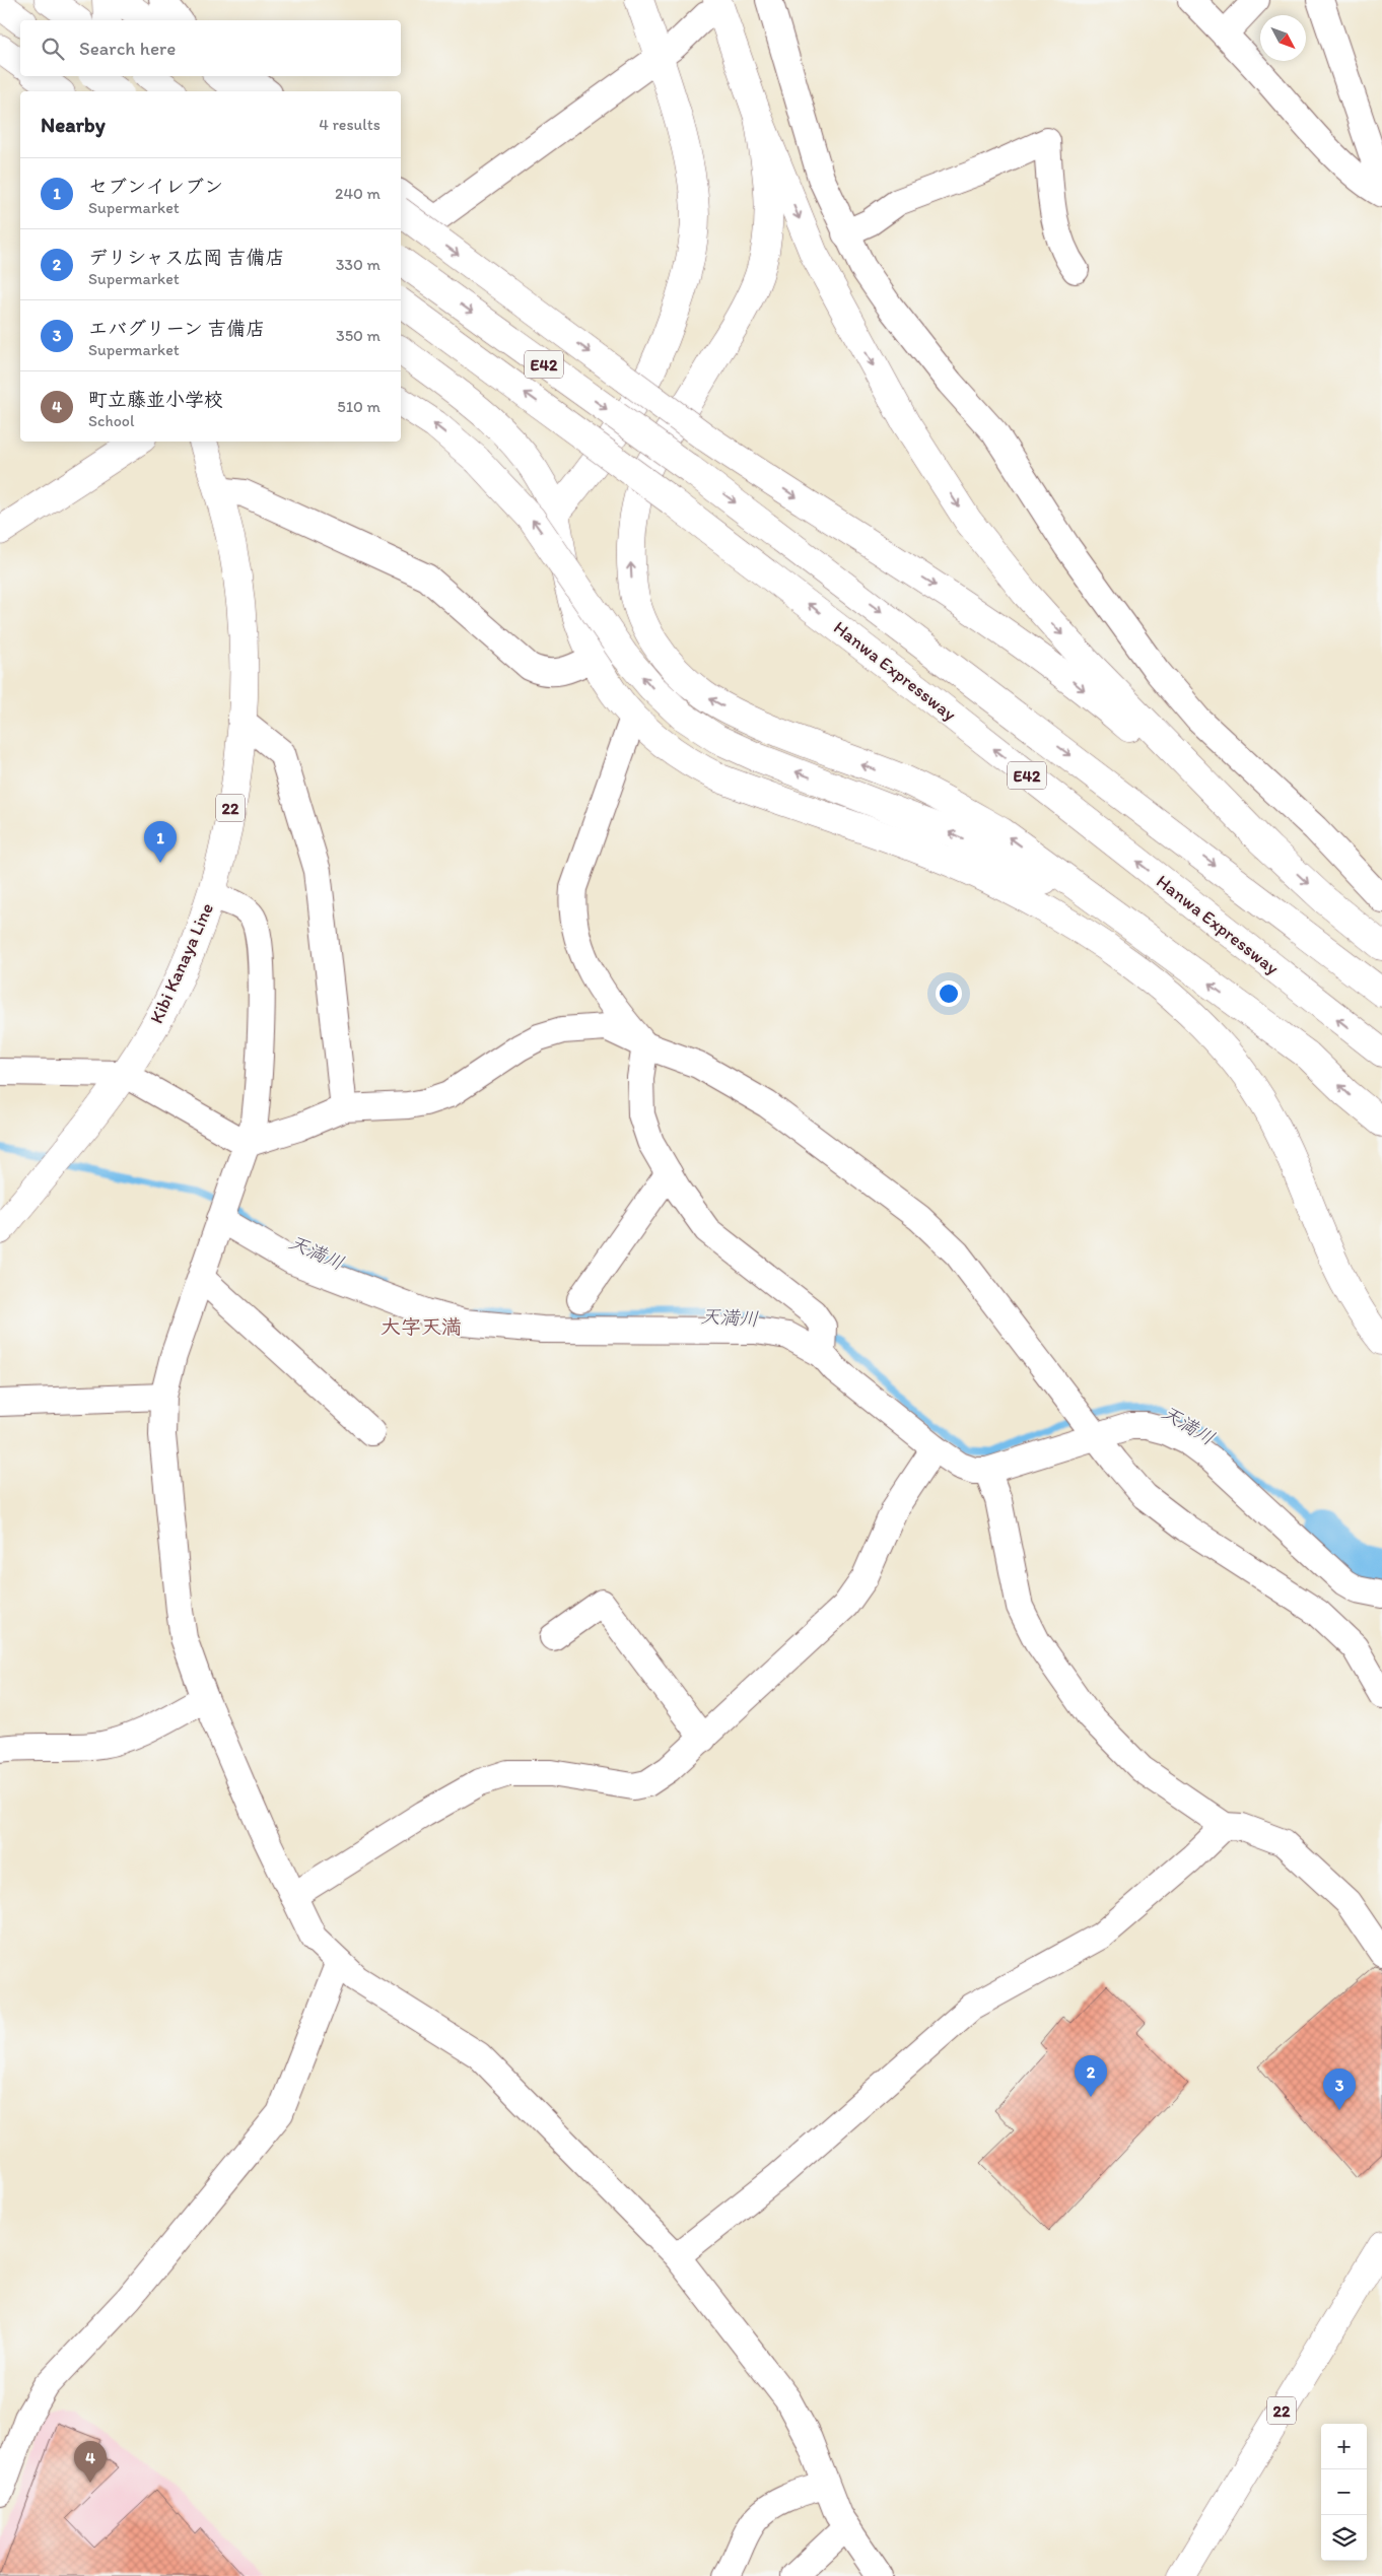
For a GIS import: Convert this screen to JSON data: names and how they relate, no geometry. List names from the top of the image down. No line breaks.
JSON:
{"streets":{"main road":["E42","Hanwa Expressway","22","Kibi Kanaya Line"]},"districts":["大字天満"],"water":["天満川"],"north":"bottom right","page":{"search":"Search here","heading":["Nearby","4 results"],"list":[{"mark":"1","name":"セブンイレブン","note":"Supermarket","value":"240 m"},{"mark":"2","name":"デリシャス広岡 吉備店","note":"Supermarket","value":"330 m"},{"mark":"3","name":"エバグリーン 吉備店","note":"Supermarket","value":"350 m"},{"mark":"4","name":"町立藤並小学校","note":"School","value":"510 m"}],"pins":["1","2","3","4"],"map_buttons":["+","−"]}}
